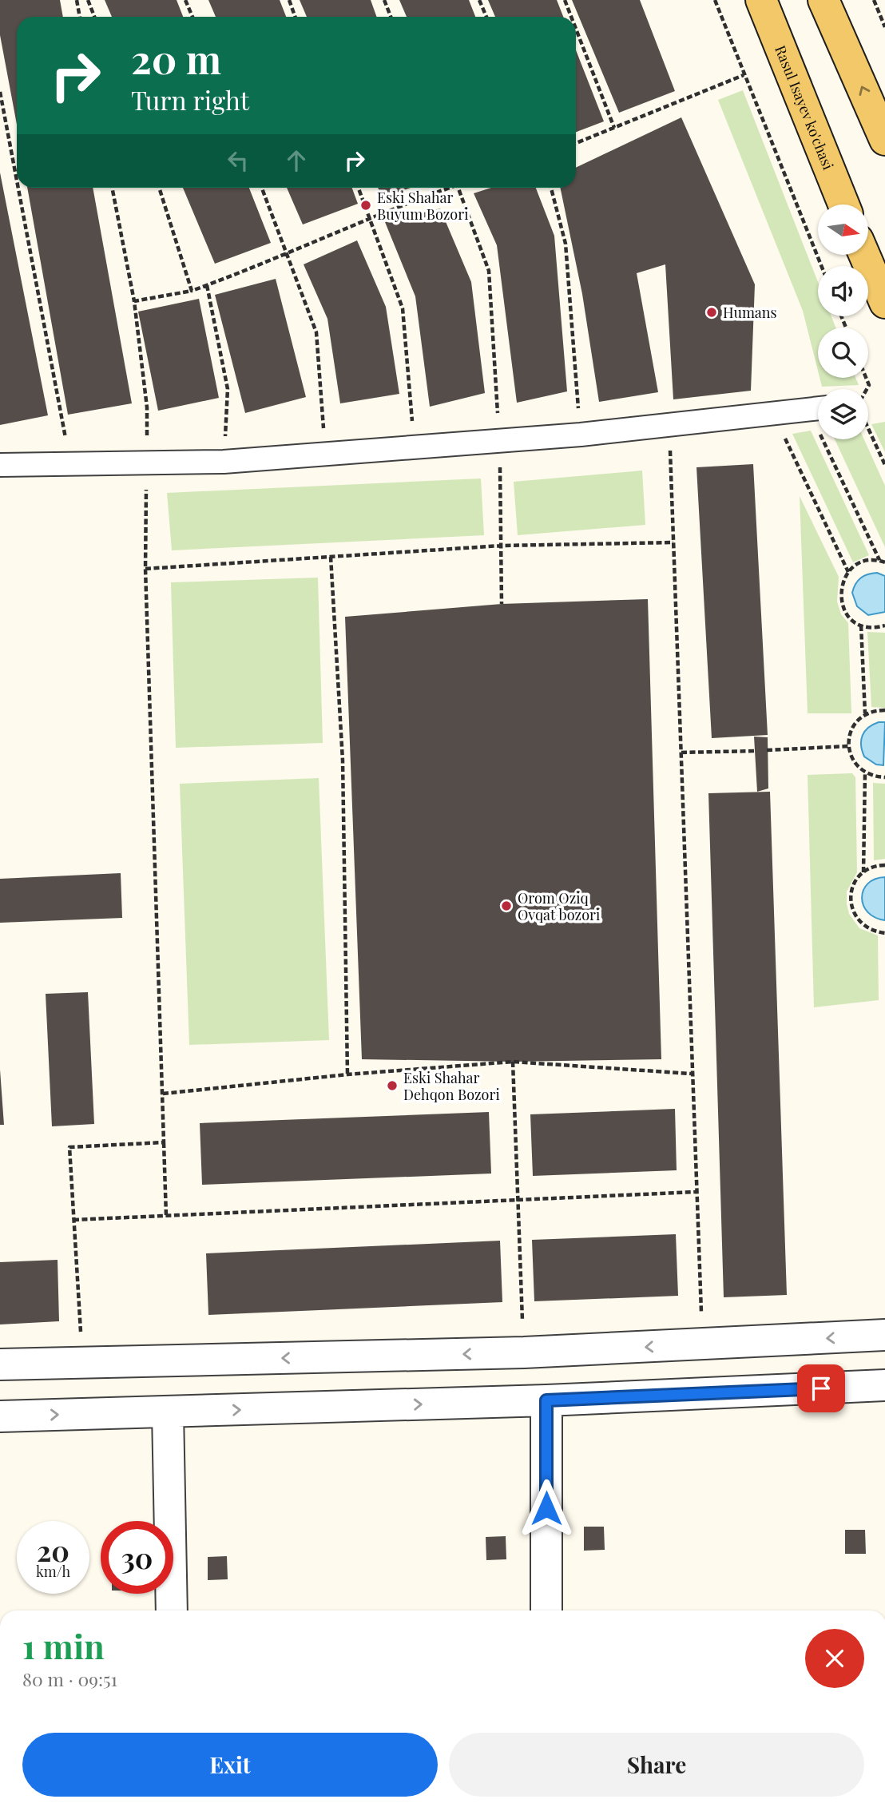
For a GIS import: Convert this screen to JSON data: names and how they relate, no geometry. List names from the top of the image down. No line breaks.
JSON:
{"streets":{"main road":["Rasul Isayev ko'chasi"]},"places":["Eski Shahar Buyum Bozori","Humans","Orom Oziq Ovqat bozori","Eski Shahar Dehqon Bozori"],"north":"right","page":{"turn":["20 m","Turn right"],"speed":"20 km/h","limit":"30","heading":["1 min","80 m · 09:51"],"buttons":["Exit","Share"]}}
